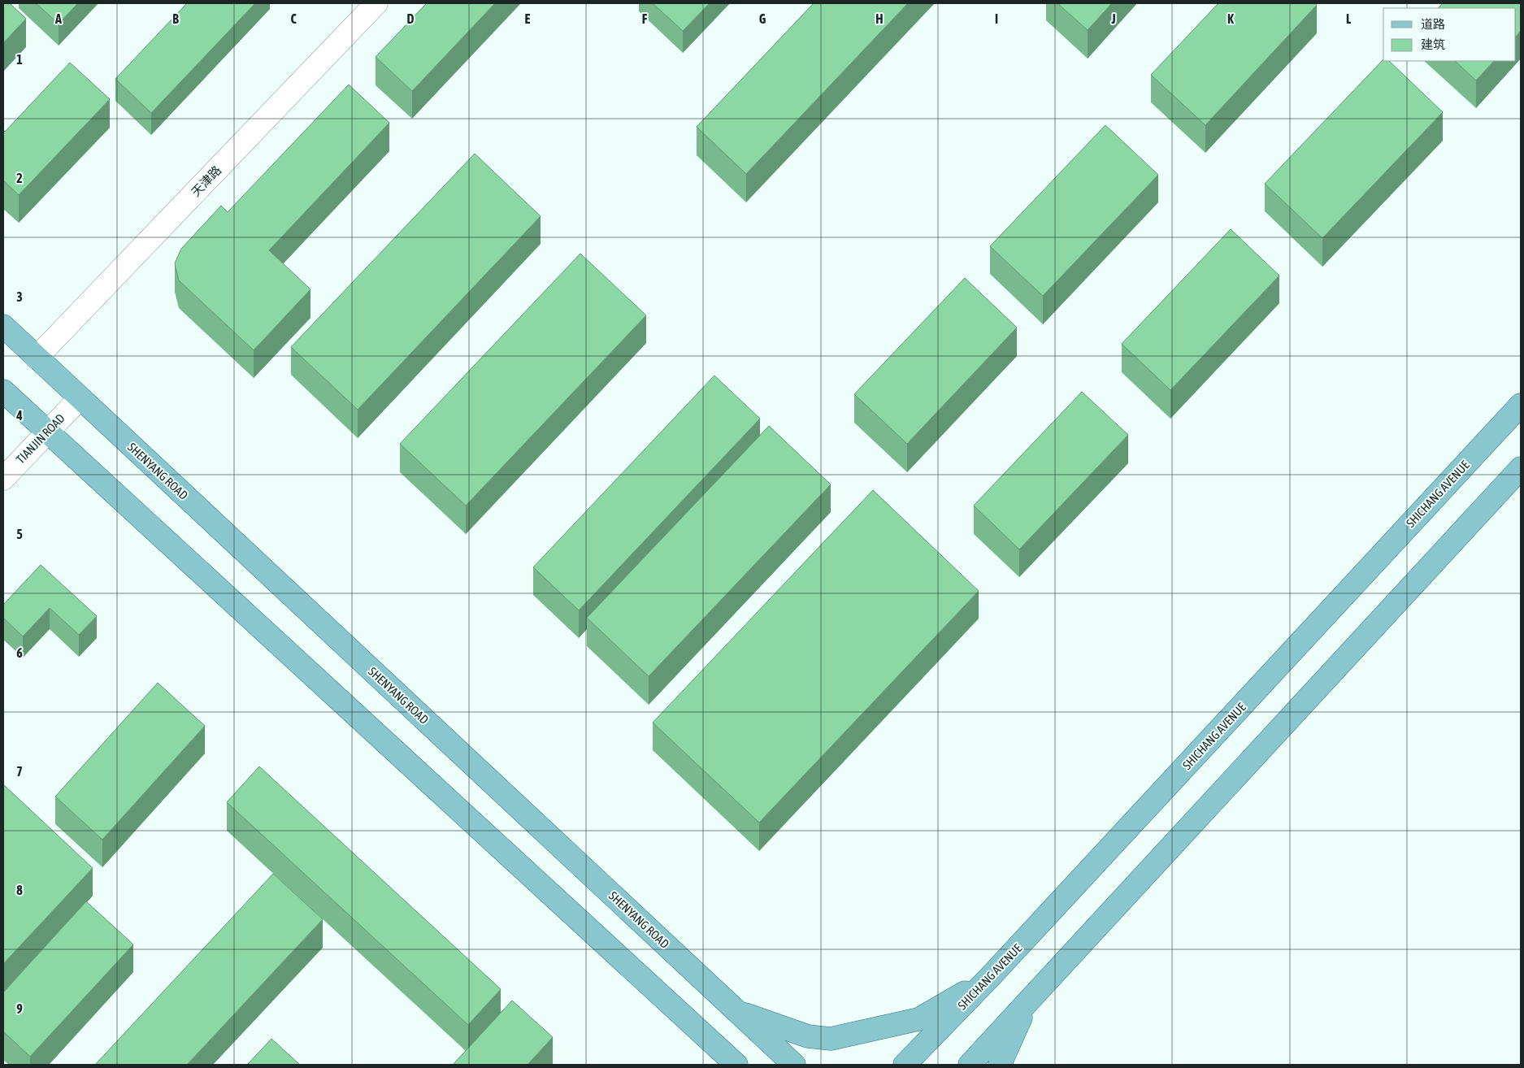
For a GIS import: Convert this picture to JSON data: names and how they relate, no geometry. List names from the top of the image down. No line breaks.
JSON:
{"streets":{"main road":["SHENYANG ROAD","SHICHANG AVENUE"],"street":["天津路","TIANJIN ROAD"]},"crossings":[["天津路","SHENYANG ROAD"],["TIANJIN ROAD","SHENYANG ROAD"]],"legend":["道路","建筑"],"grid":{"columns":["A","B","C","D","E","F","G","H","I","J","K","L"],"rows":["1","2","3","4","5","6","7","8","9"]}}
